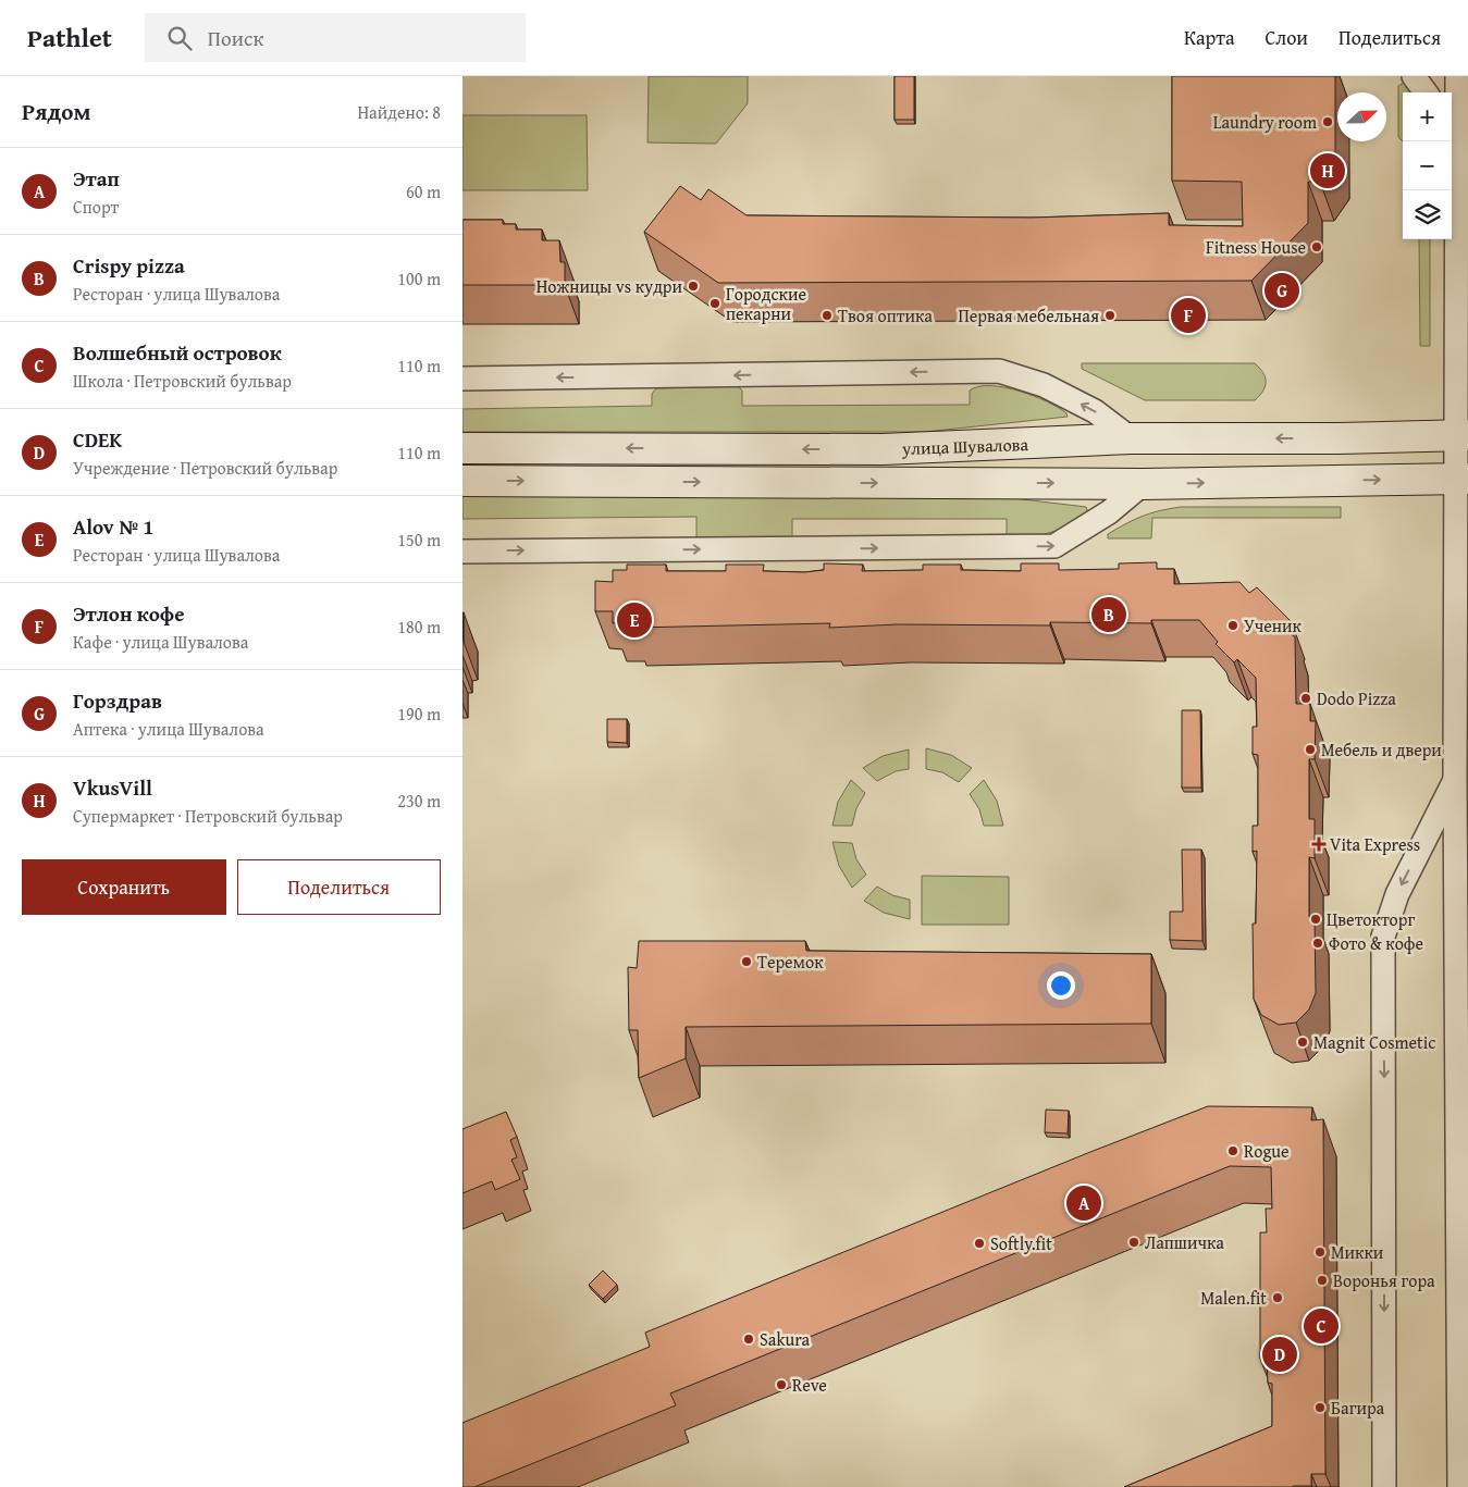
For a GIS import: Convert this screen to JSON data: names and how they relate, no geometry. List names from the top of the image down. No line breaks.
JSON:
{"streets":{"street":["улица Шувалова"]},"places":{"other":["Laundry room","Fitness House","Ножницы vs кудри","Городские пекарни","Твоя оптика","Первая мебельная","Ученик","Dodo Pizza","Мебель и двери","Цветокторг","Фото & кофе","Теремок","Magnit Cosmetic","Rogue","Лапшичка","Softly.fit","Микки","Воронья гора","Malen.fit","Sakura","Reve","Багира"],"health":["Vita Express"]},"north":"right","page":{"header":"Pathlet","search":"Поиск","nav":["Карта","Слои","Поделиться"],"heading":["Рядом","Найдено: 8"],"map_buttons":["+","−"],"list":[{"mark":"A","name":"Этап","note":"Спорт","value":"60 m"},{"mark":"B","name":"Crispy pizza","note":"Ресторан · улица Шувалова","value":"100 m"},{"mark":"C","name":"Волшебный островок","note":"Школа · Петровский бульвар","value":"110 m"},{"mark":"D","name":"CDEK","note":"Учреждение · Петровский бульвар","value":"110 m"},{"mark":"E","name":"Alov № 1","note":"Ресторан · улица Шувалова","value":"150 m"},{"mark":"F","name":"Этлон кофе","note":"Кафе · улица Шувалова","value":"180 m"},{"mark":"G","name":"Горздрав","note":"Аптека · улица Шувалова","value":"190 m"},{"mark":"H","name":"VkusVill","note":"Супермаркет · Петровский бульвар","value":"230 m"}],"pins":["H","G","F","B","E","A","C","D"],"buttons":["Сохранить","Поделиться"]}}
